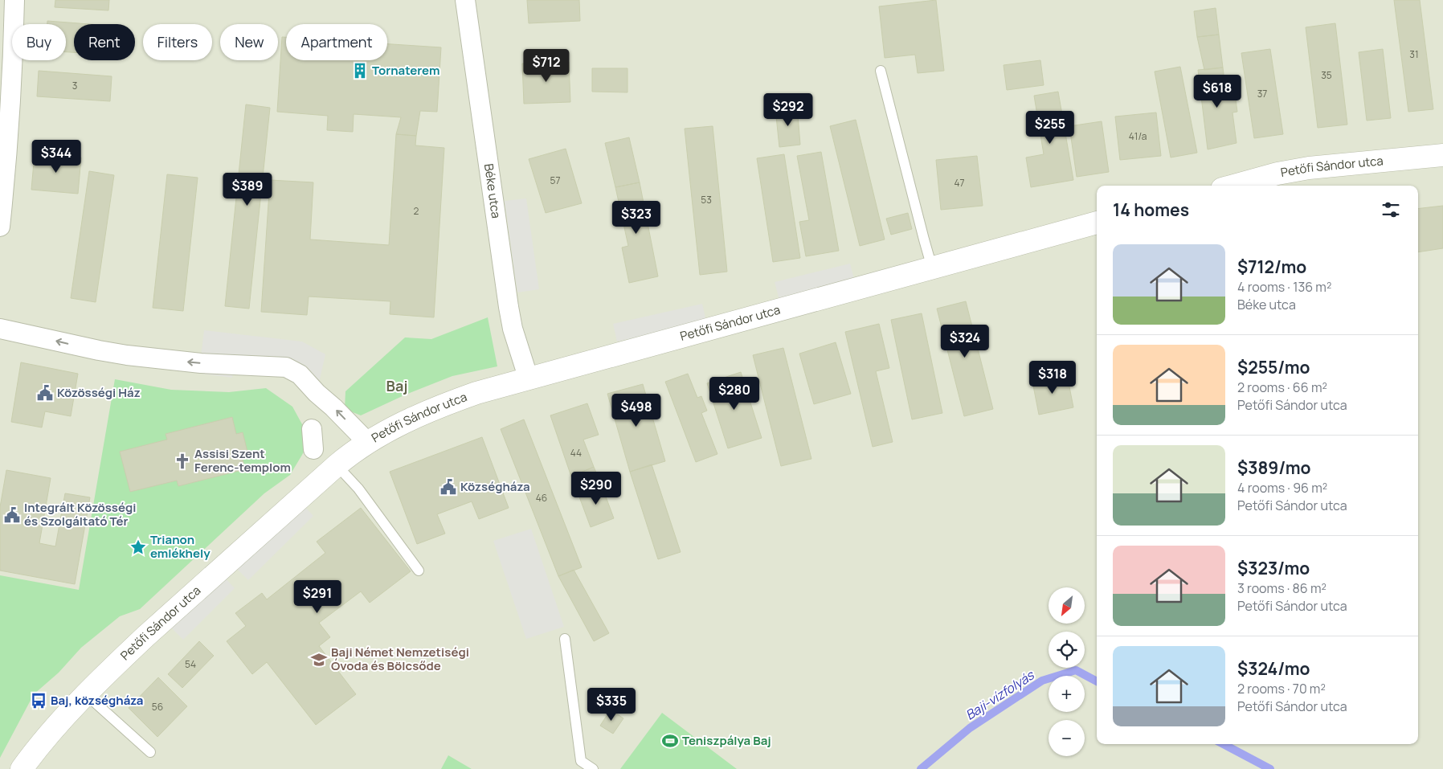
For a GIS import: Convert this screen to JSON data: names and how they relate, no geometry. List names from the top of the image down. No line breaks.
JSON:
{"streets":{"street":["Petőfi Sándor utca","Béke utca"]},"crossings":[["Petőfi Sándor utca","Béke utca"]],"districts":["Baj"],"water":["Baji-vízfolyás"],"places":{"building":["Tornaterem"],"public building":["Közösségi Ház","Községháza","Integrált Közösségi és Szolgáltató Tér"],"church":["Assisi Szent Ferenc-templom"],"place":["Trianon emlékhely"],"school or university":["Baji Német Nemzetiségi Óvoda és Bölcsőde"],"bus stop":["Baj, községháza"],"sports":["Teniszpálya Baj"]},"house_numbers":["31","35","3","37","41/a","57","47","53","2","44","46","54","56"],"north":"bottom left","page":{"chip":["Buy","Rent","Filters","New","Apartment"],"price":["$712","$618","$292","$255","$344","$389","$323","$324","$318","$280","$498","$290","$291","$335"],"heading":"14 homes","list":[{"name":"$712/mo","note":"4 rooms · 136 m² · Béke utca"},{"name":"$255/mo","note":"2 rooms · 66 m² · Petőfi Sándor utca"},{"name":"$389/mo","note":"4 rooms · 96 m² · Petőfi Sándor utca"},{"name":"$323/mo","note":"3 rooms · 86 m² · Petőfi Sándor utca"},{"name":"$324/mo","note":"2 rooms · 70 m² · Petőfi Sándor utca"}],"map_buttons":["+","−"]}}
